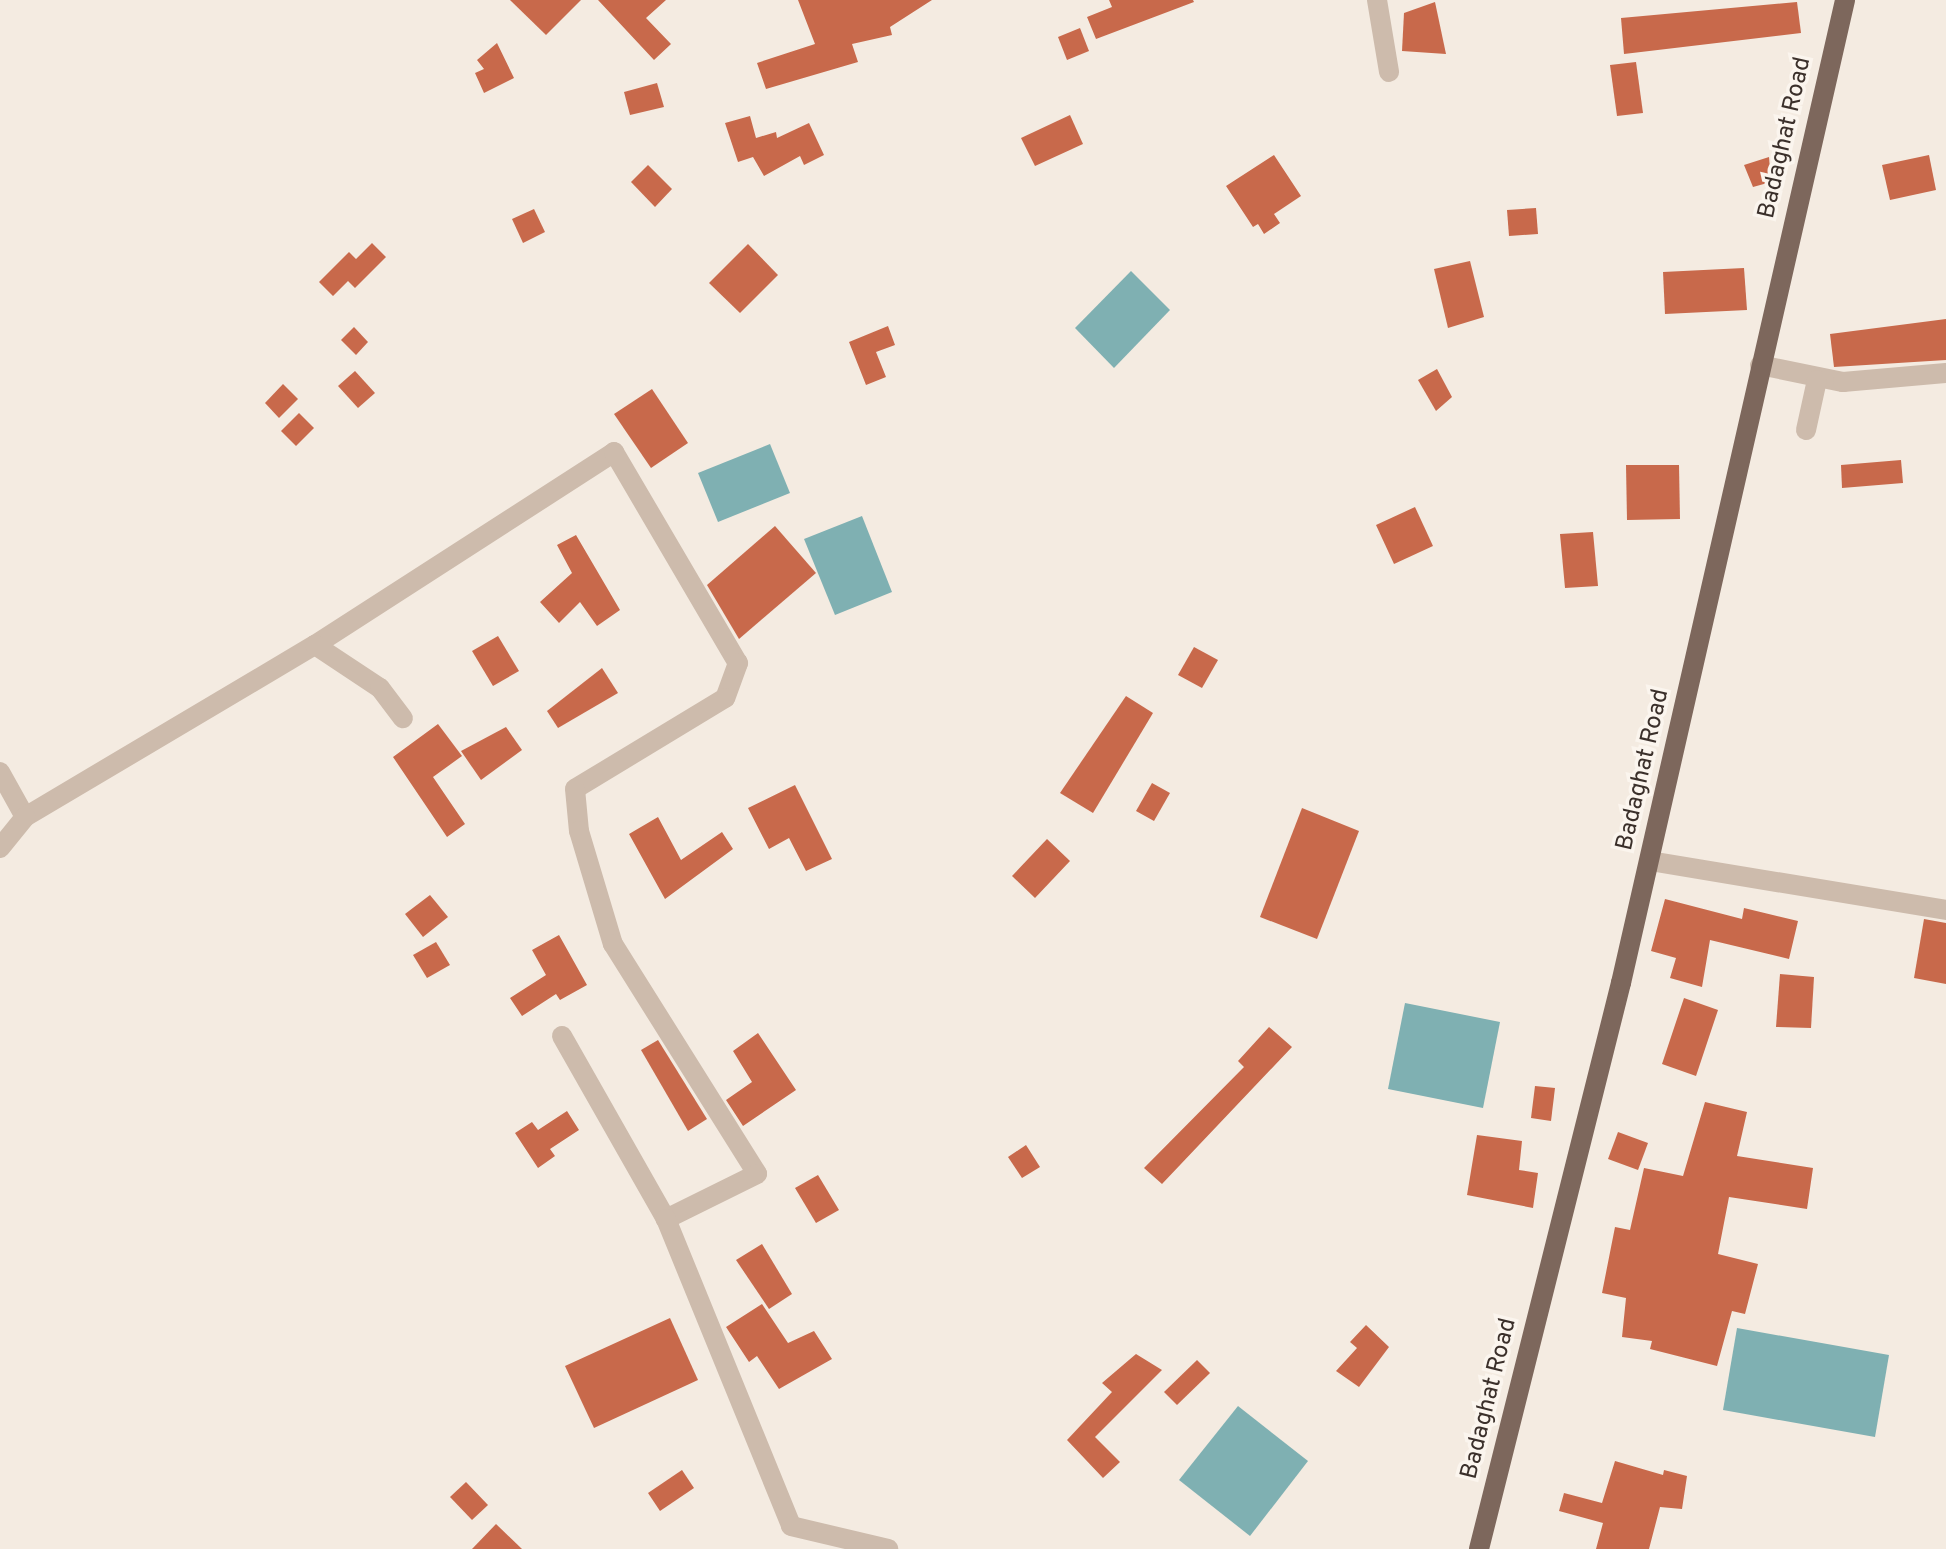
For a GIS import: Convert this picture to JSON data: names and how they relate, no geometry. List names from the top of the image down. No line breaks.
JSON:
{"streets":{"main road":["Badaghat Road"]}}
